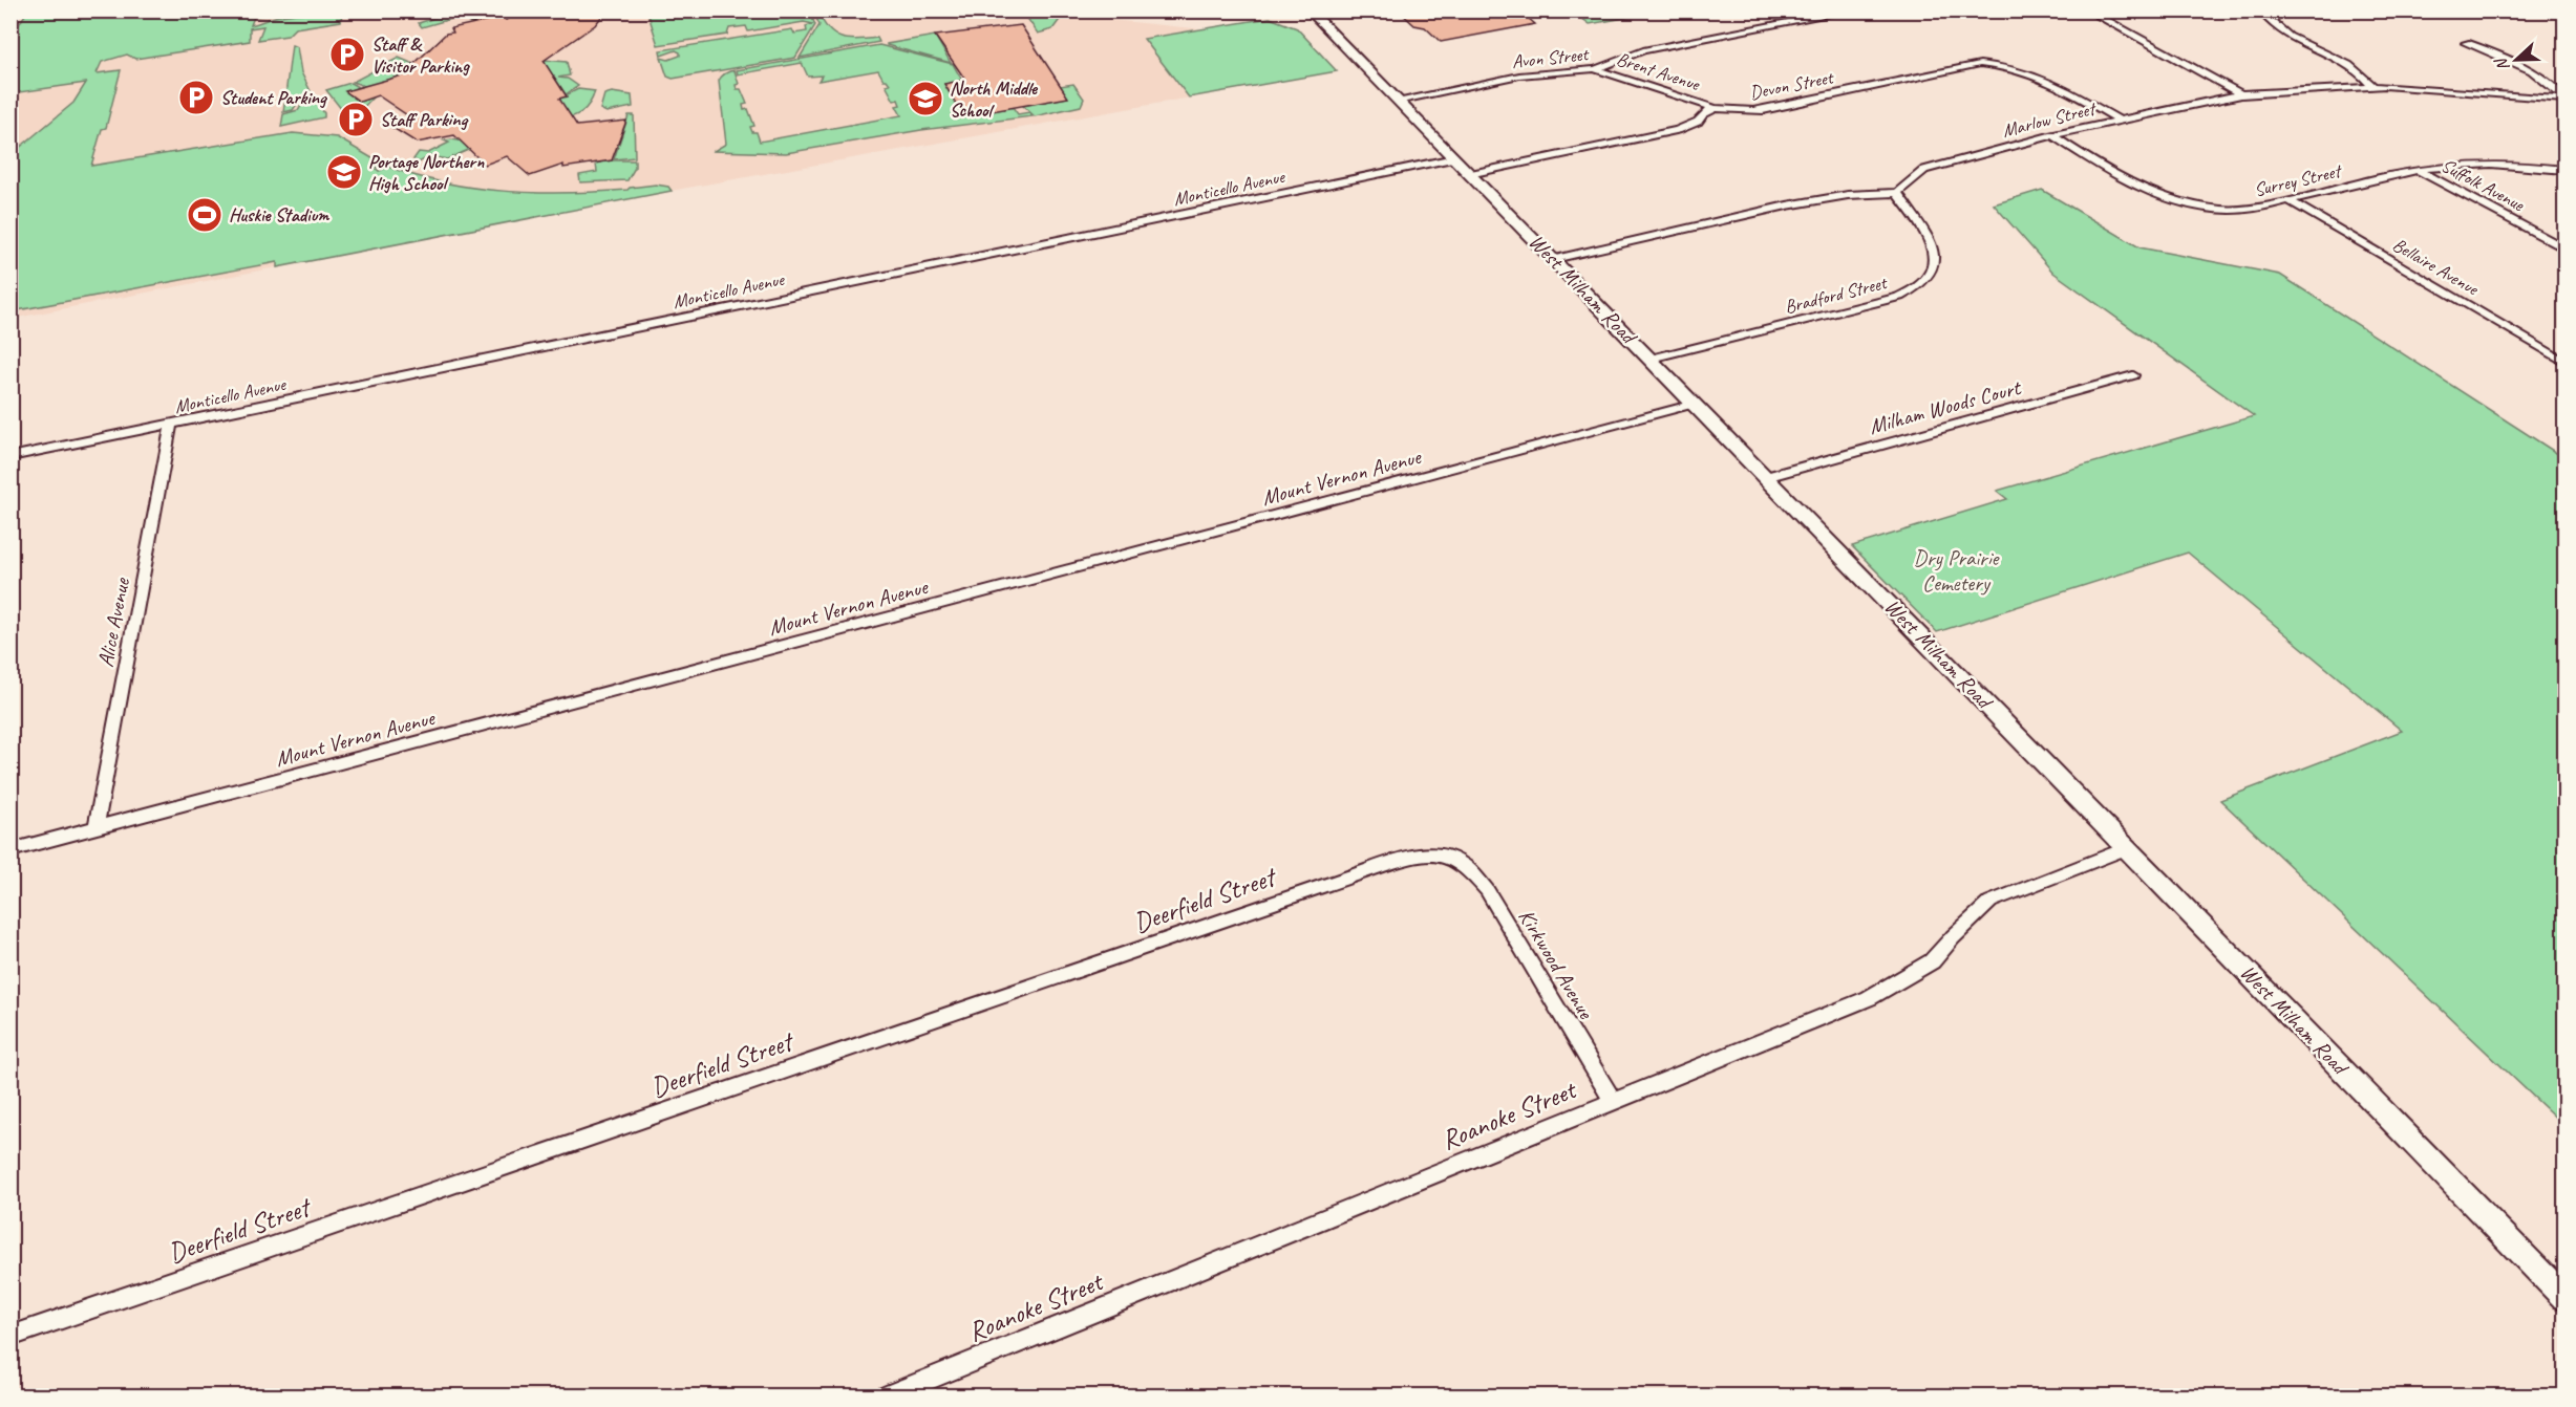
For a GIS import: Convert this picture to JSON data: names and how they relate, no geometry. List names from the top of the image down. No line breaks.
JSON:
{"streets":{"street":["Avon Street","Brent Avenue","Devon Street","Marlow Street","Surrey Street","Suffolk Avenue","Monticello Avenue","Bellaire Avenue","West Milham Road","Bradford Street","Milham Woods Court","Mount Vernon Avenue","Alice Avenue","Deerfield Street","Kirkwood Avenue","Roanoke Street"]},"crossings":[["Avon Street","Brent Avenue"],["Avon Street","West Milham Road"],["Brent Avenue","Devon Street"],["Devon Street","Marlow Street"],["Marlow Street","Surrey Street"],["Marlow Street","Bradford Street"],["Surrey Street","Suffolk Avenue"],["Surrey Street","Bellaire Avenue"],["Monticello Avenue","West Milham Road"],["Monticello Avenue","Alice Avenue"],["West Milham Road","Bradford Street"],["West Milham Road","Milham Woods Court"],["West Milham Road","Mount Vernon Avenue"],["West Milham Road","Roanoke Street"],["Mount Vernon Avenue","Alice Avenue"],["Deerfield Street","Kirkwood Avenue"],["Kirkwood Avenue","Roanoke Street"]],"parks":["Dry Prairie Cemetery"],"places":{"parking":["Staff & Visitor Parking","Student Parking","Staff Parking"],"school or university":["North Middle School","Portage Northern High School"],"sports":["Huskie Stadium"]},"north":"left"}
